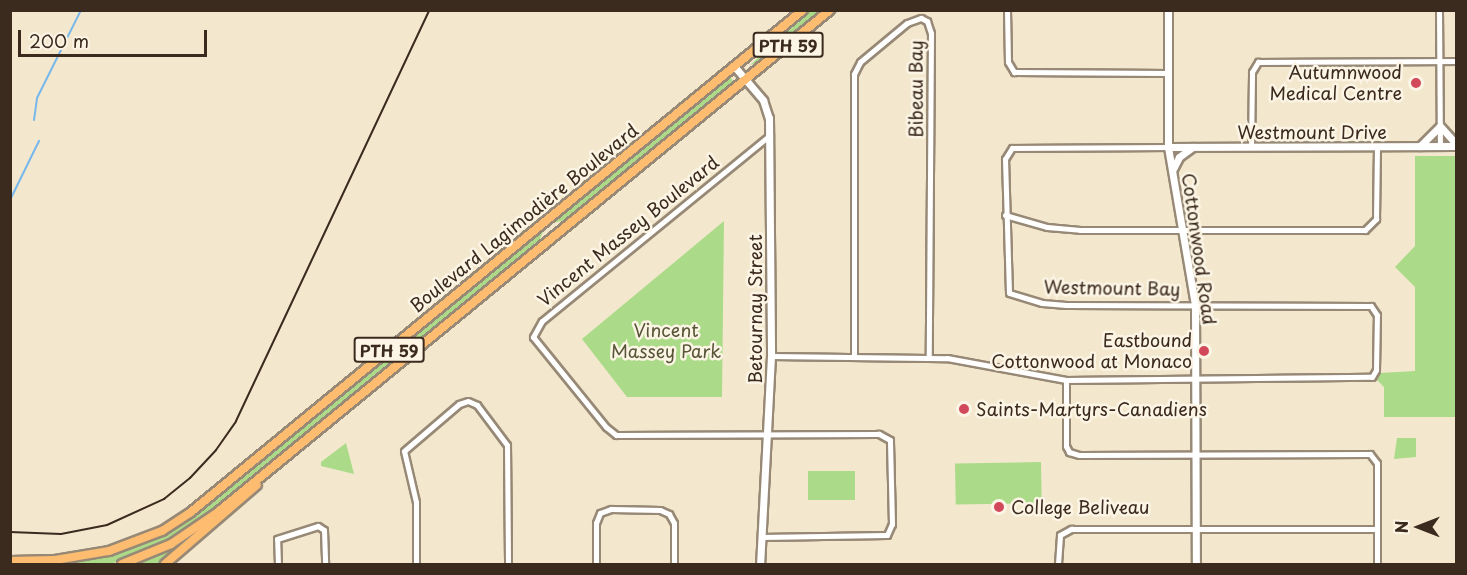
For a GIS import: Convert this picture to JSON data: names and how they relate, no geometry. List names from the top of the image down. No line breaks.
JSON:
{"streets":{"main road":["PTH 59","Boulevard Lagimodière Boulevard"],"street":["Bibeau Bay","Westmount Drive","Vincent Massey Boulevard","Cottonwood Road","Westmount Bay","Betournay Street"]},"crossings":[["Westmount Drive","Cottonwood Road"],["Westmount Drive","Westmount Bay"],["Boulevard Lagimodière Boulevard","Betournay Street"],["Vincent Massey Boulevard","Betournay Street"],["Cottonwood Road","Westmount Bay"]],"parks":["Vincent Massey Park"],"places":["Autumnwood Medical Centre","Eastbound Cottonwood at Monaco","Saints-Martyrs-Canadiens","College Beliveau"],"scale_bar":"200 m","north":"left"}
